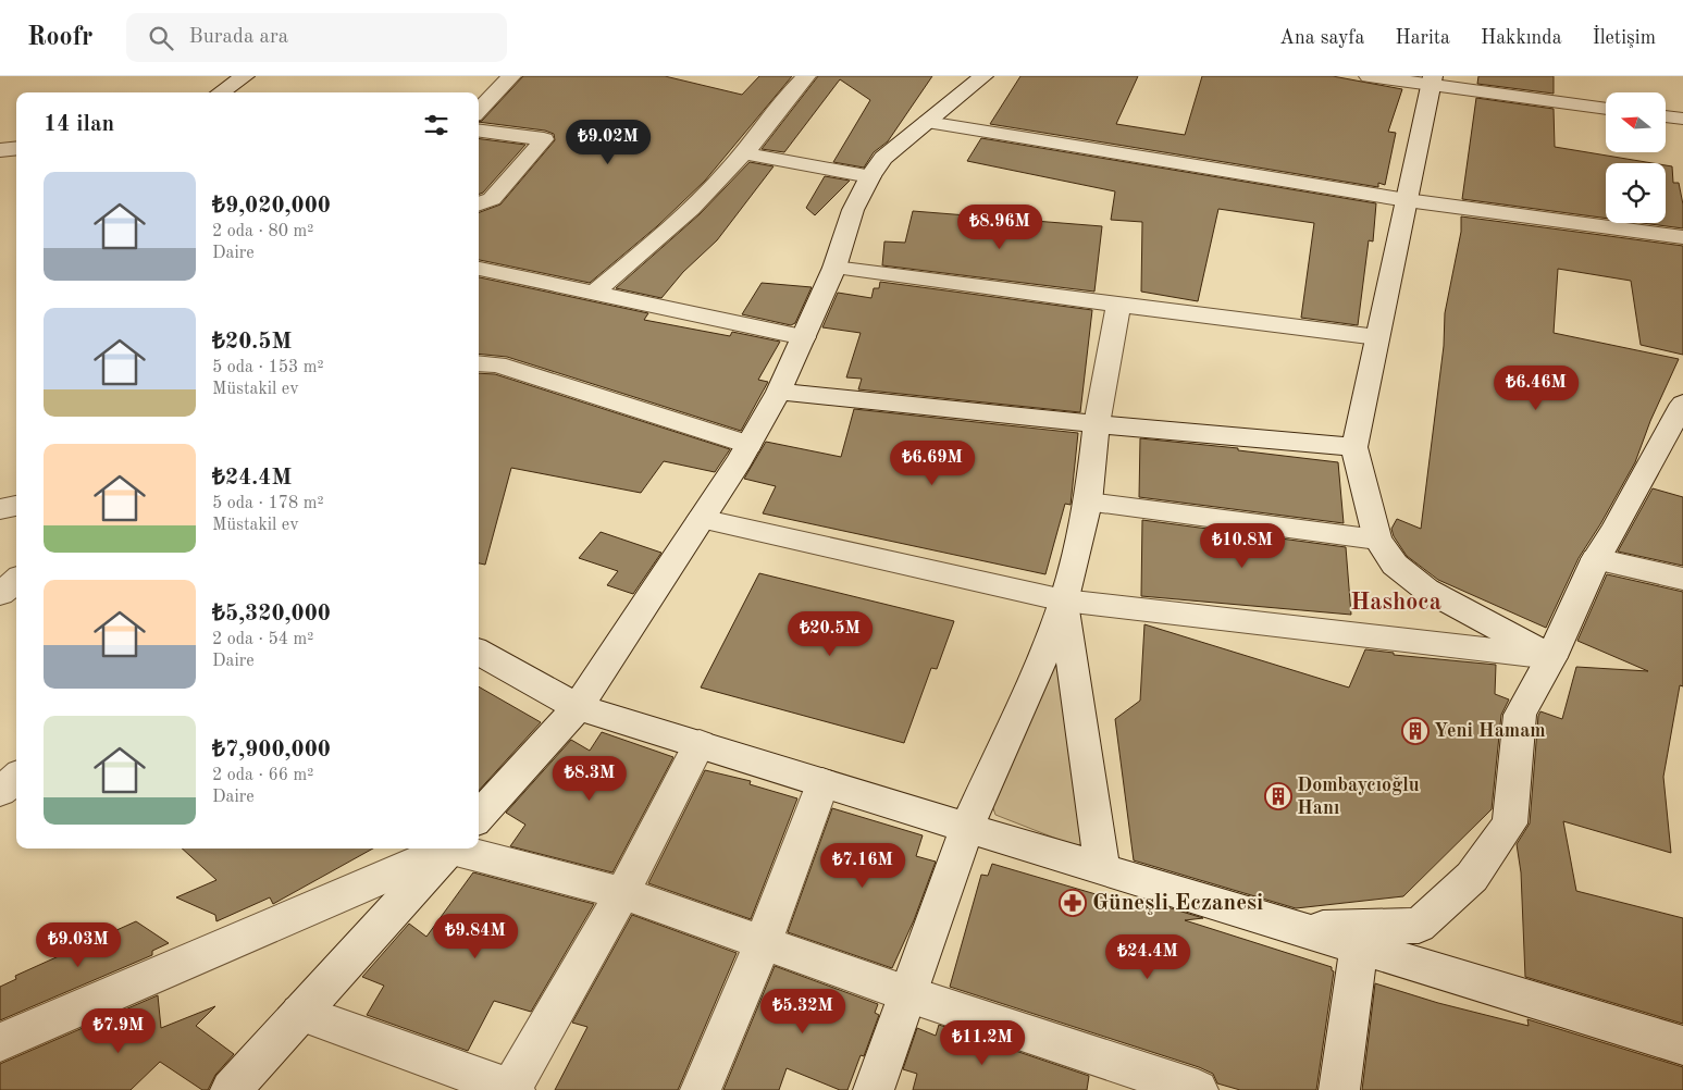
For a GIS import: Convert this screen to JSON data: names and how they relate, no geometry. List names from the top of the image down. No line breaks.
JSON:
{"districts":["Hashoca"],"places":{"building":["Yeni Hamam","Dombaycıoğlu Hanı"],"pharmacy":["Güneşli Eczanesi"]},"north":"left","page":{"header":"Roofr","search":"Burada ara","nav":["Ana sayfa","Harita","Hakkında","İletişim"],"heading":"14 ilan","price":["₺9.02M","₺8.96M","₺6.46M","₺6.69M","₺10.8M","₺20.5M","₺8.3M","₺7.16M","₺9.84M","₺9.03M","₺24.4M","₺5.32M","₺7.9M","₺11.2M"],"list":[{"name":"₺9,020,000","note":"2 oda · 80 m² · Daire"},{"name":"₺20.5M","note":"5 oda · 153 m² · Müstakil ev"},{"name":"₺24.4M","note":"5 oda · 178 m² · Müstakil ev"},{"name":"₺5,320,000","note":"2 oda · 54 m² · Daire"},{"name":"₺7,900,000","note":"2 oda · 66 m² · Daire"}]}}
